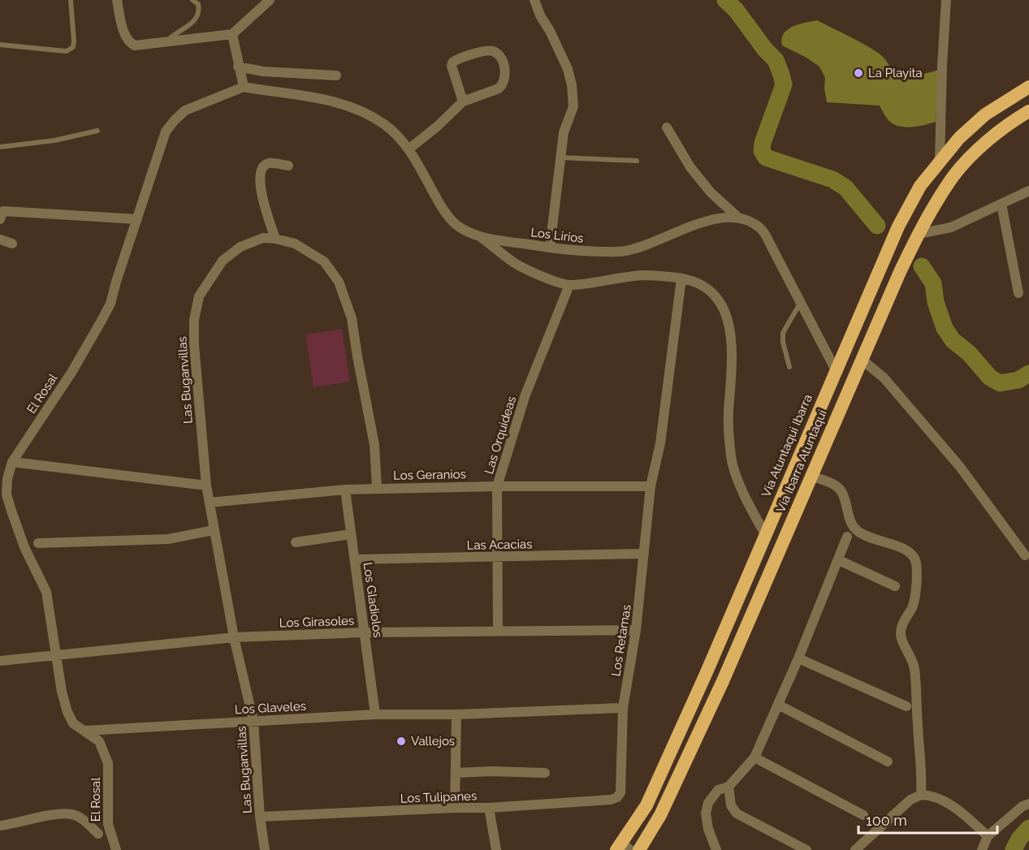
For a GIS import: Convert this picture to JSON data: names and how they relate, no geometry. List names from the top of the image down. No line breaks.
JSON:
{"streets":{"highway":["Via Atuntaqui Ibarra","Vía Ibarra Atuntaqui"],"street":["Los Lirios","Las Buganvillas","El Rosal","Las Orquideas","Los Geranios","Las Acacias","Los Gladiolos","Los Girasoles","Los Retamas","Los Glaveles","Los Tulipanes"]},"crossings":[["Los Lirios","El Rosal"],["Los Lirios","Via Atuntaqui Ibarra"],["Las Buganvillas","Los Geranios"],["Las Buganvillas","Los Girasoles"],["Las Buganvillas","Los Glaveles"],["Las Buganvillas","Los Tulipanes"],["El Rosal","Los Girasoles"],["El Rosal","Los Glaveles"],["Las Orquideas","Los Geranios"],["Las Orquideas","Las Acacias"],["Las Orquideas","Los Girasoles"],["Los Geranios","Los Gladiolos"],["Los Geranios","Los Retamas"],["Las Acacias","Los Gladiolos"],["Las Acacias","Los Retamas"],["Los Gladiolos","Los Girasoles"],["Los Gladiolos","Los Glaveles"],["Los Girasoles","Los Retamas"],["Los Retamas","Los Glaveles"],["Los Retamas","Los Tulipanes"]],"places":["La Playita","Vallejos"],"scale_bar":"100 m"}
